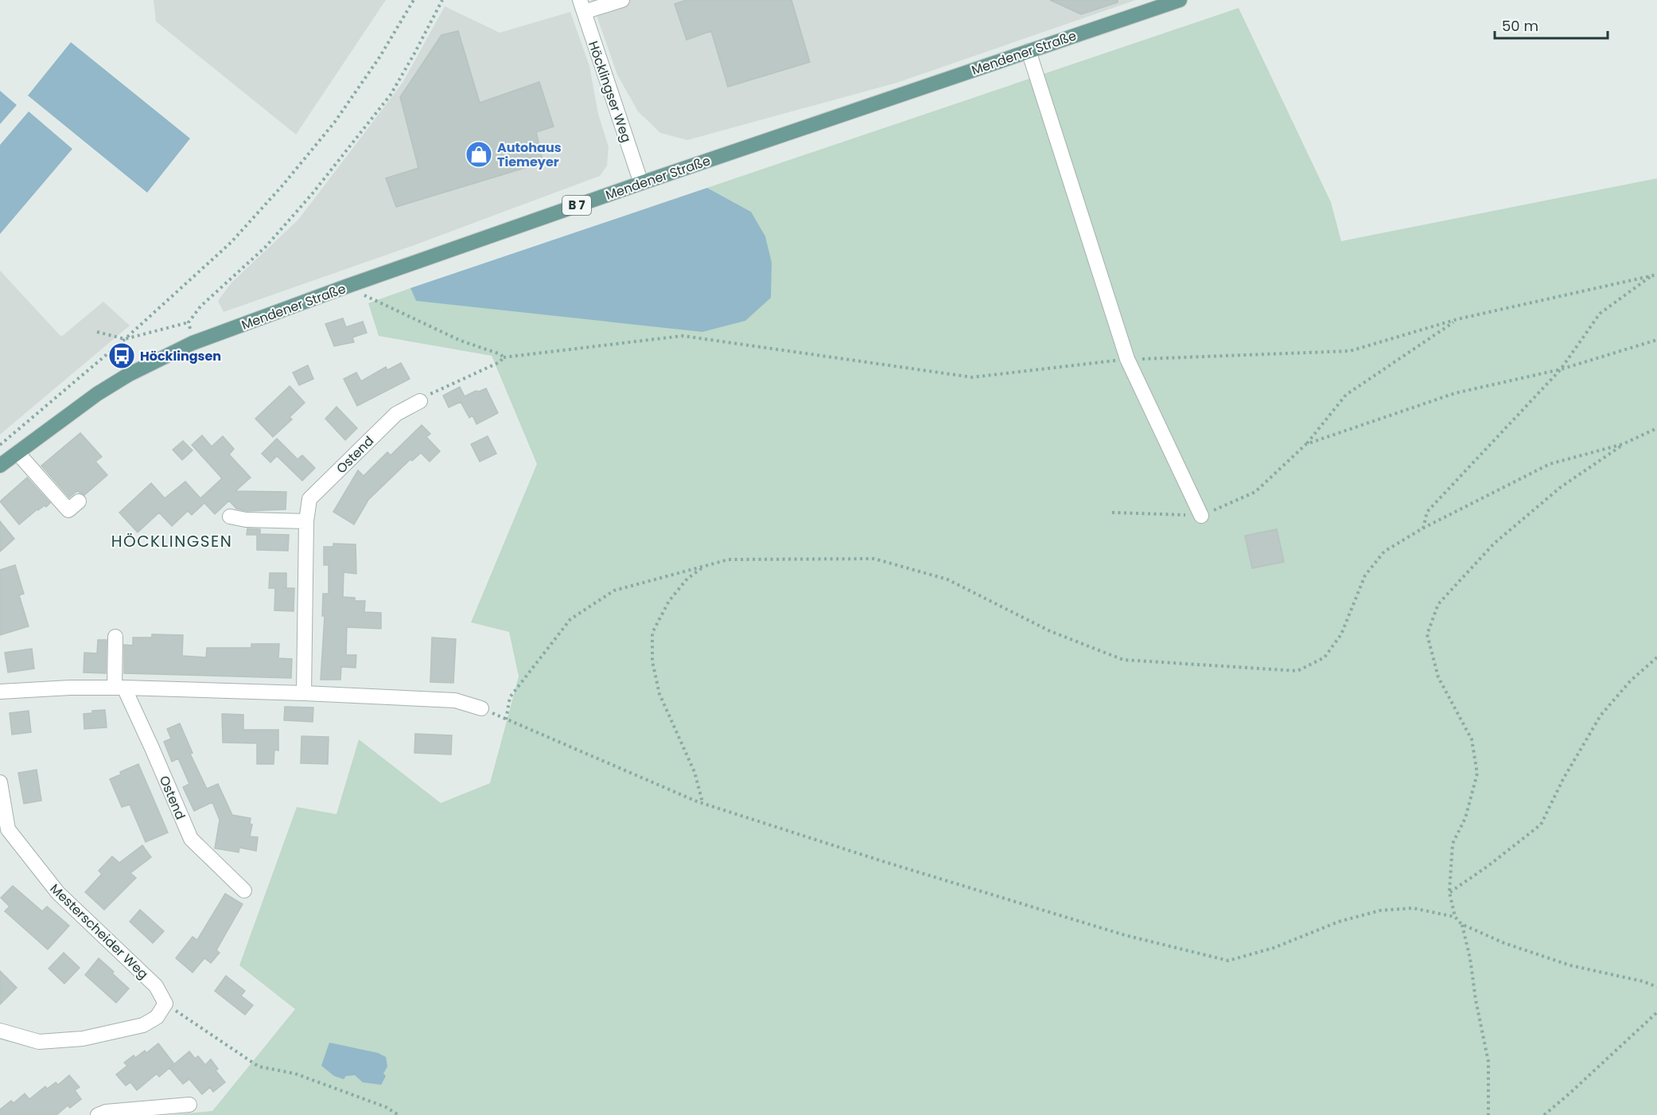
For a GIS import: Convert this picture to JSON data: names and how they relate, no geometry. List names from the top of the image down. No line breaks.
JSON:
{"streets":{"main road":["Mendener Straße","B 7"],"street":["Höcklingser Weg","Ostend","Mesterscheider Weg"]},"crossings":[["Mendener Straße","Höcklingser Weg"]],"districts":["HÖCKLINGSEN"],"places":{"shop":["Autohaus Tiemeyer"],"bus stop":["Höcklingsen"]},"scale_bar":"50 m"}
